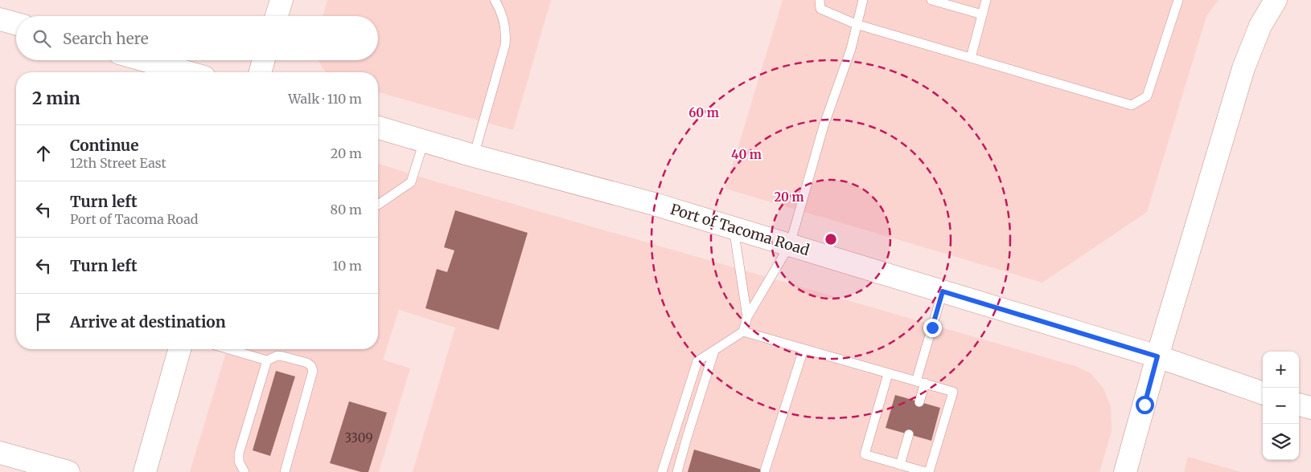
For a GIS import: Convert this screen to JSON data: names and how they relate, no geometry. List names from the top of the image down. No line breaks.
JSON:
{"streets":{"main road":["Port of Tacoma Road"]},"house_numbers":["3309"],"page":{"search":"Search here","heading":["2 min","Walk · 110 m"],"list":[["Continue","12th Street East","20 m"],["Turn left","Port of Tacoma Road","80 m"],["Turn left","10 m"],"Arrive at destination"],"map_buttons":["+","−"]},"rings":["60 m","40 m","20 m"]}
